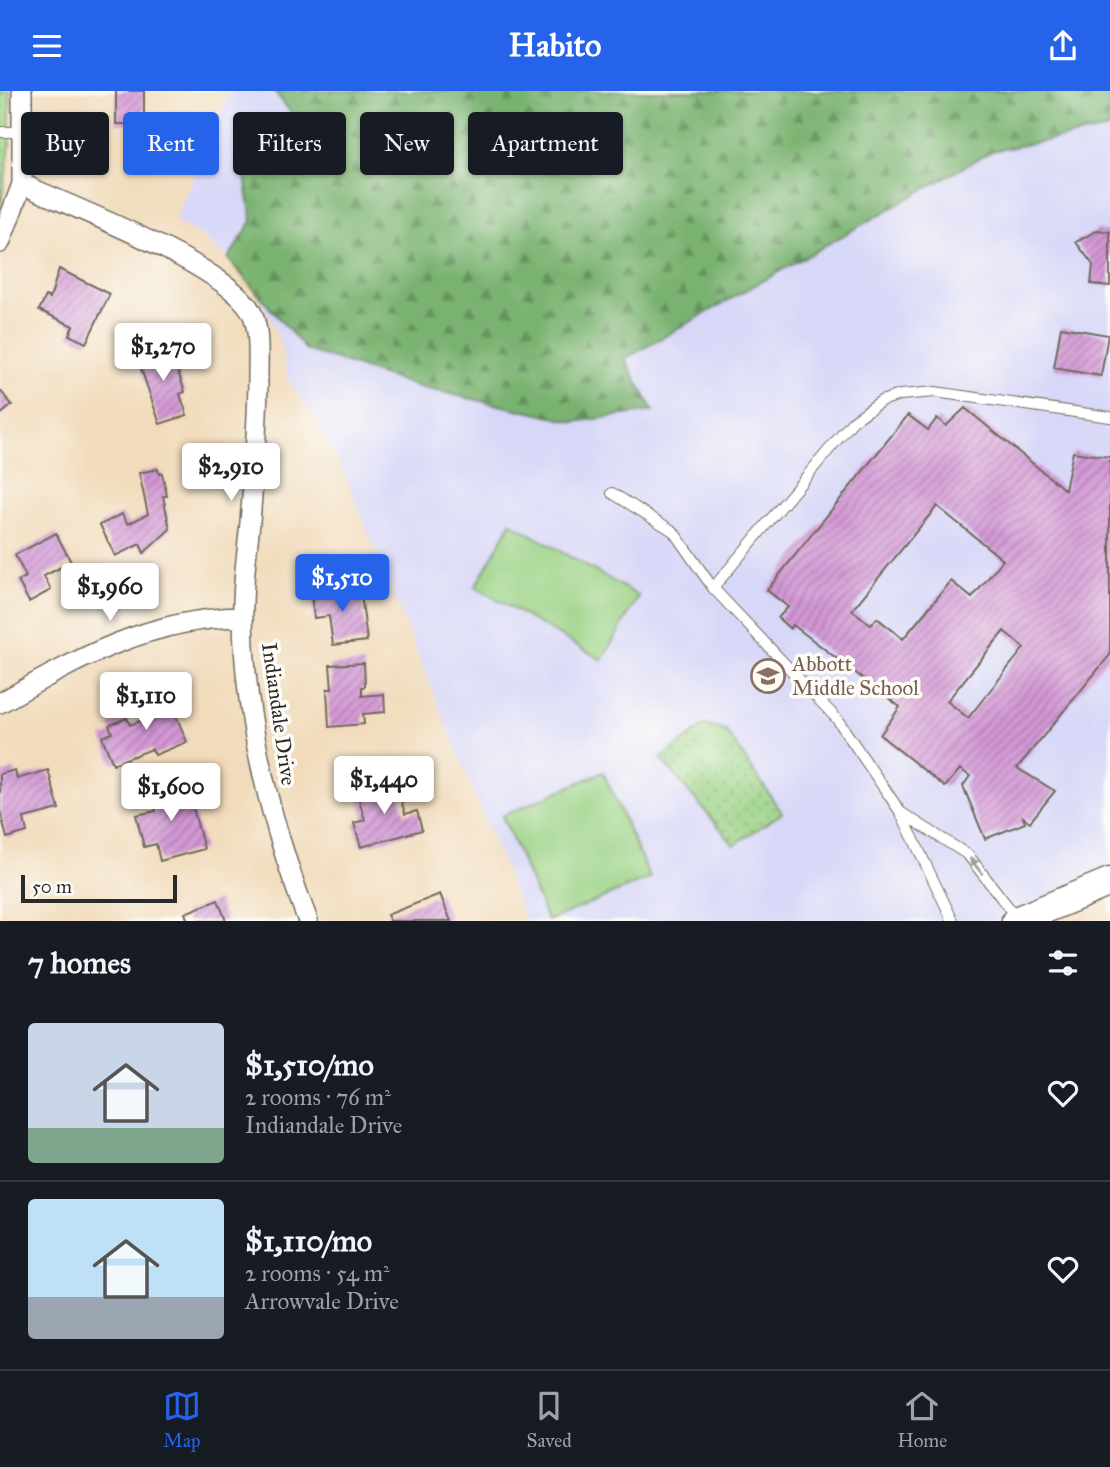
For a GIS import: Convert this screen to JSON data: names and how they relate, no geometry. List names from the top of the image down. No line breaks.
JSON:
{"streets":{"street":["Indiandale Drive"]},"places":{"school or university":["Abbott Middle School"]},"scale_bar":"50 m","page":{"header":"Habito","chip":["Buy","Rent","Filters","New","Apartment"],"price":["$1,270","$2,910","$1,510","$1,960","$1,110","$1,440","$1,600"],"scale":"50 m","heading":"7 homes","list":[{"name":"$1,510/mo","note":"2 rooms · 76 m² · Indiandale Drive"},{"name":"$1,110/mo","note":"2 rooms · 54 m² · Arrowvale Drive"}],"tabs":["Map","Saved","Home"]}}
